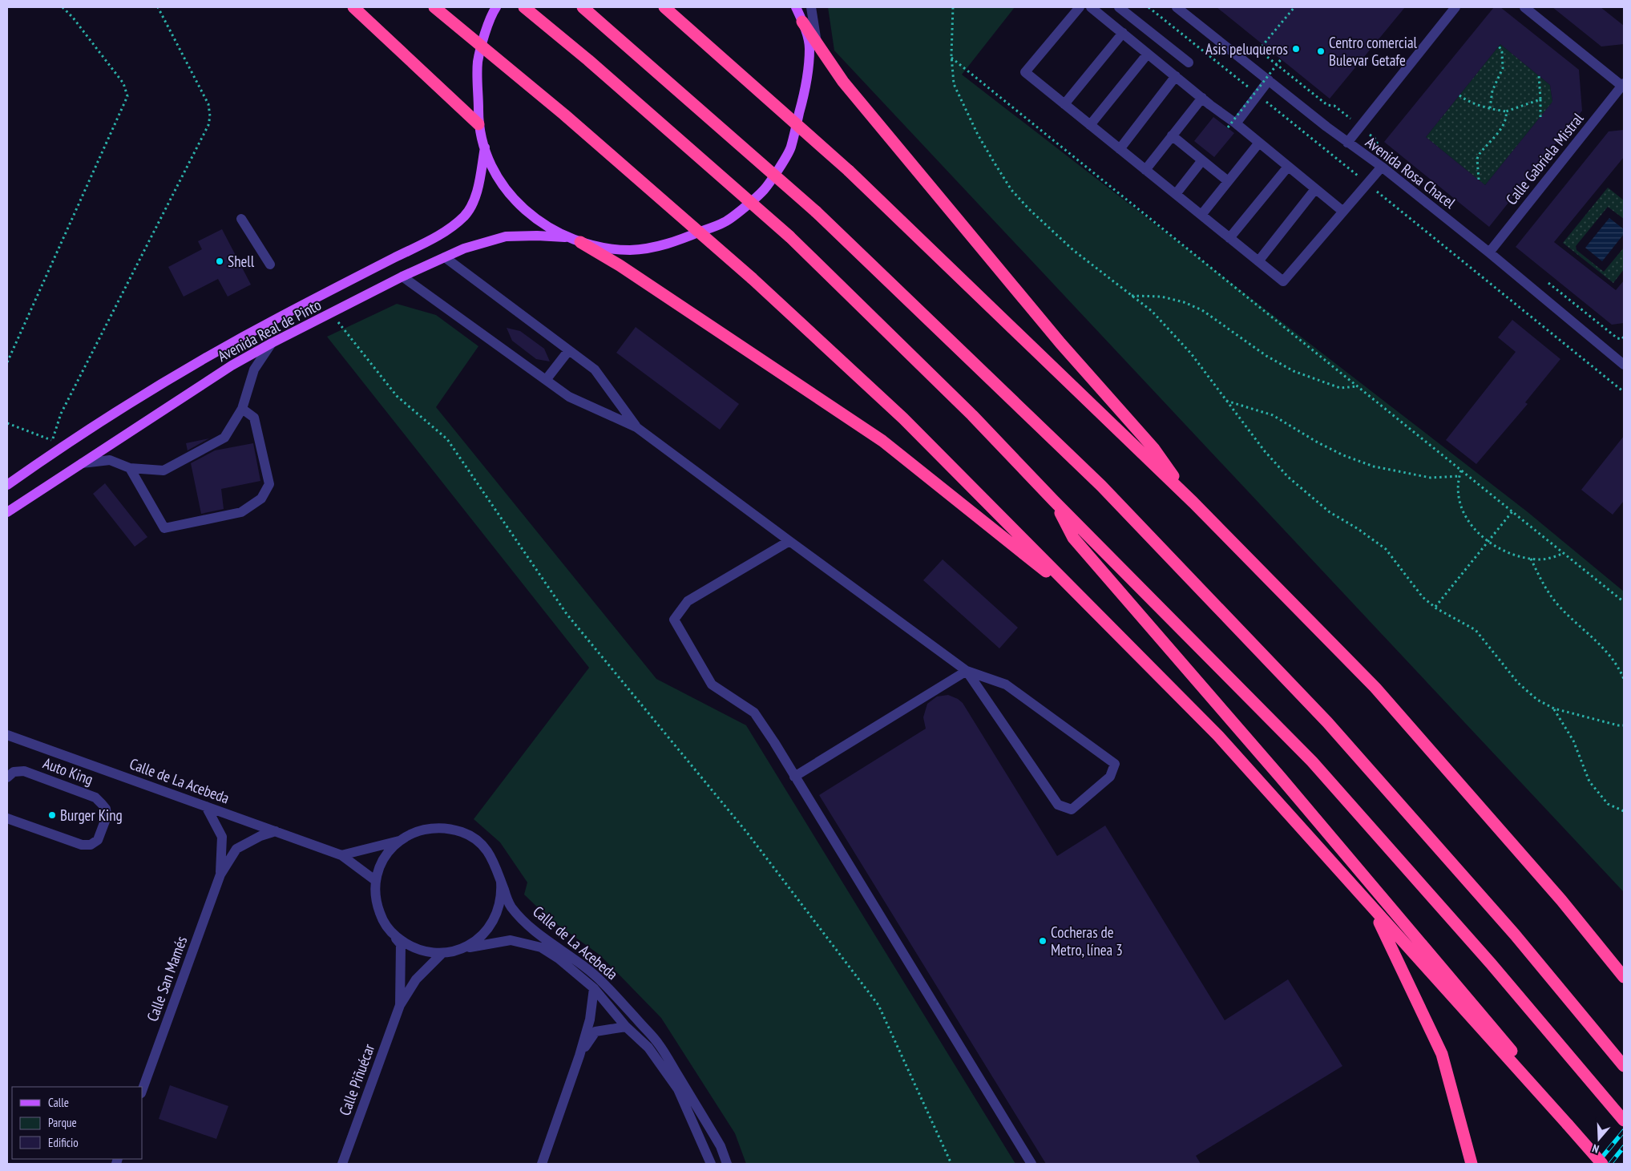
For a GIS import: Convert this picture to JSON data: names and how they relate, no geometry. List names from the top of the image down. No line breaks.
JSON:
{"streets":{"main road":["Avenida Real de Pinto"],"street":["Calle Gabriela Mistral","Avenida Rosa Chacel","Auto King","Calle de La Acebeda","Calle San Mamés","Calle Piñuécar"]},"crossings":[["Calle Gabriela Mistral","Avenida Rosa Chacel"],["Calle de La Acebeda","Calle San Mamés"],["Calle de La Acebeda","Calle Piñuécar"]],"places":["Asis peluqueros","Centro comercial Bulevar Getafe","Shell","Burger King","Cocheras de Metro, línea 3"],"legend":["Calle","Parque","Edificio"],"north":"bottom"}
